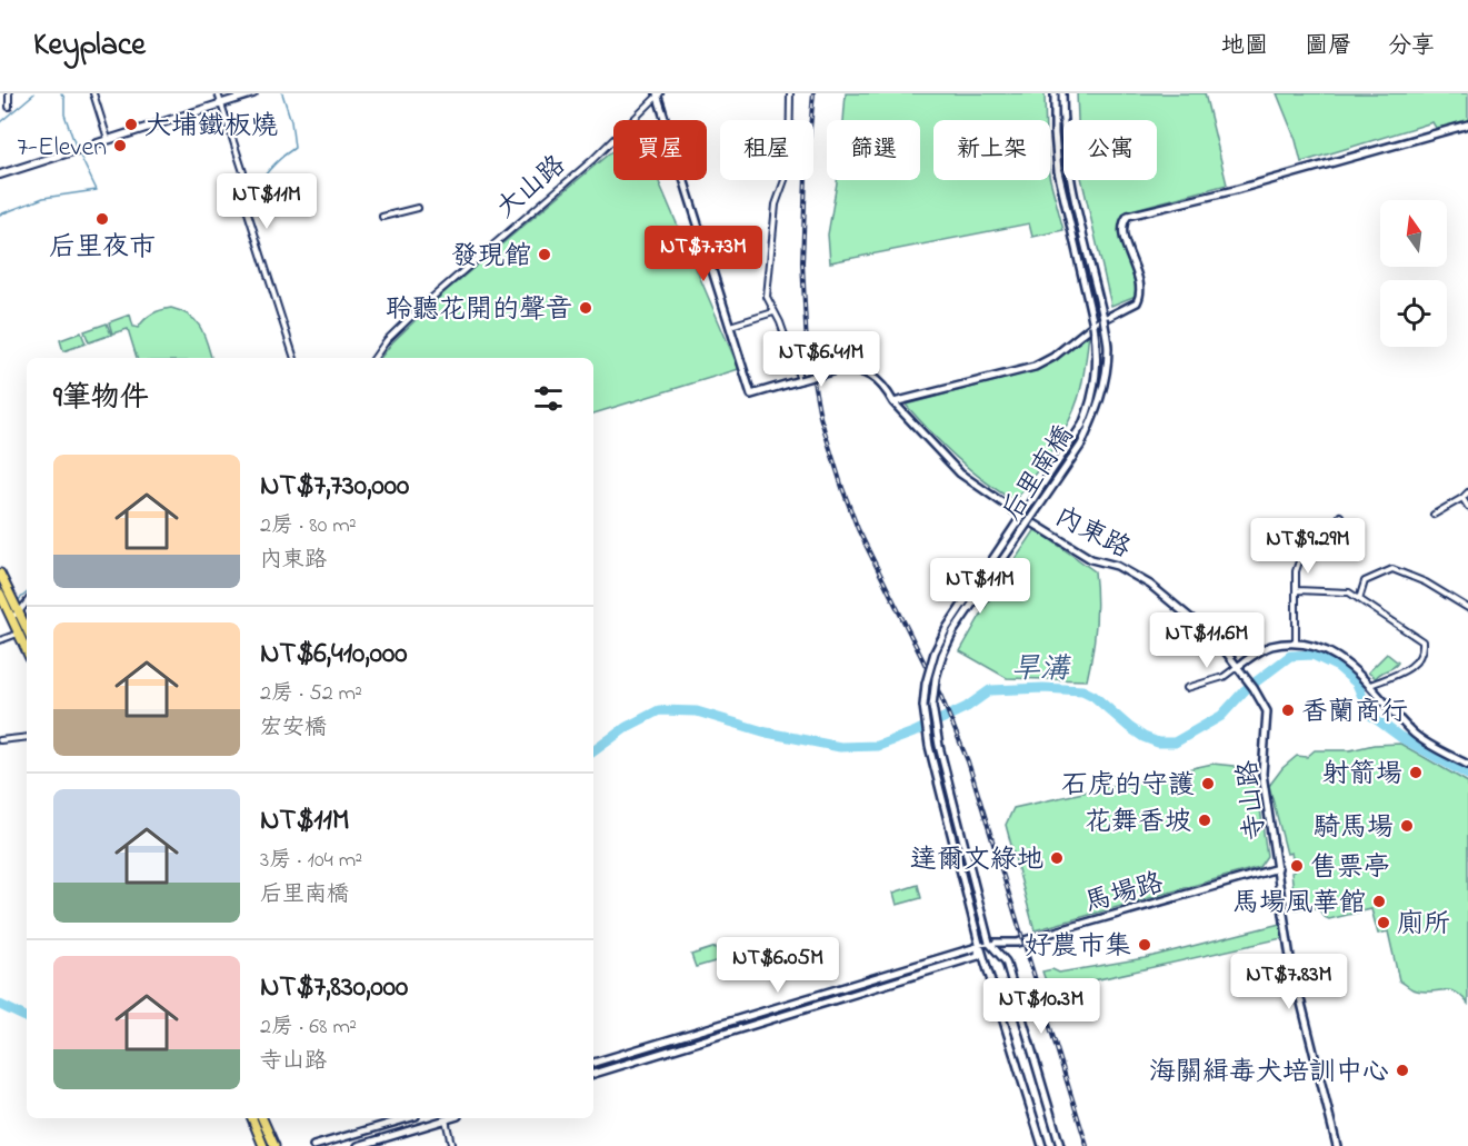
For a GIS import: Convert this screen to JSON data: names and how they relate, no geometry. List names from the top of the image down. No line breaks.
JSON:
{"streets":{"street":["大山路","后里南橋","內東路","寺山路","馬場路"]},"crossings":[["后里南橋","馬場路"],["內東路","寺山路"],["寺山路","馬場路"]],"water":["旱溝"],"places":["大埔鐵板燒","7-Eleven","后里夜市","發現館","聆聽花開的聲音","香蘭商行","射箭場","石虎的守護","花舞香坡","騎馬場","達爾文綠地","售票亭","馬場風華館","廁所","好農市集","海關緝毒犬培訓中心"],"north":"top","page":{"header":"Keyplace","nav":["地圖","圖層","分享"],"chip":["買屋","租屋","篩選","新上架","公寓"],"price":["NT$11M","NT$7.73M","NT$6.41M","NT$9.29M","NT$11M","NT$11.6M","NT$6.05M","NT$7.83M","NT$10.3M"],"heading":"9筆物件","list":[{"name":"NT$7,730,000","note":"2房 · 80 m² · 內東路"},{"name":"NT$6,410,000","note":"2房 · 52 m² · 宏安橋"},{"name":"NT$11M","note":"3房 · 104 m² · 后里南橋"},{"name":"NT$7,830,000","note":"2房 · 68 m² · 寺山路"}]}}
